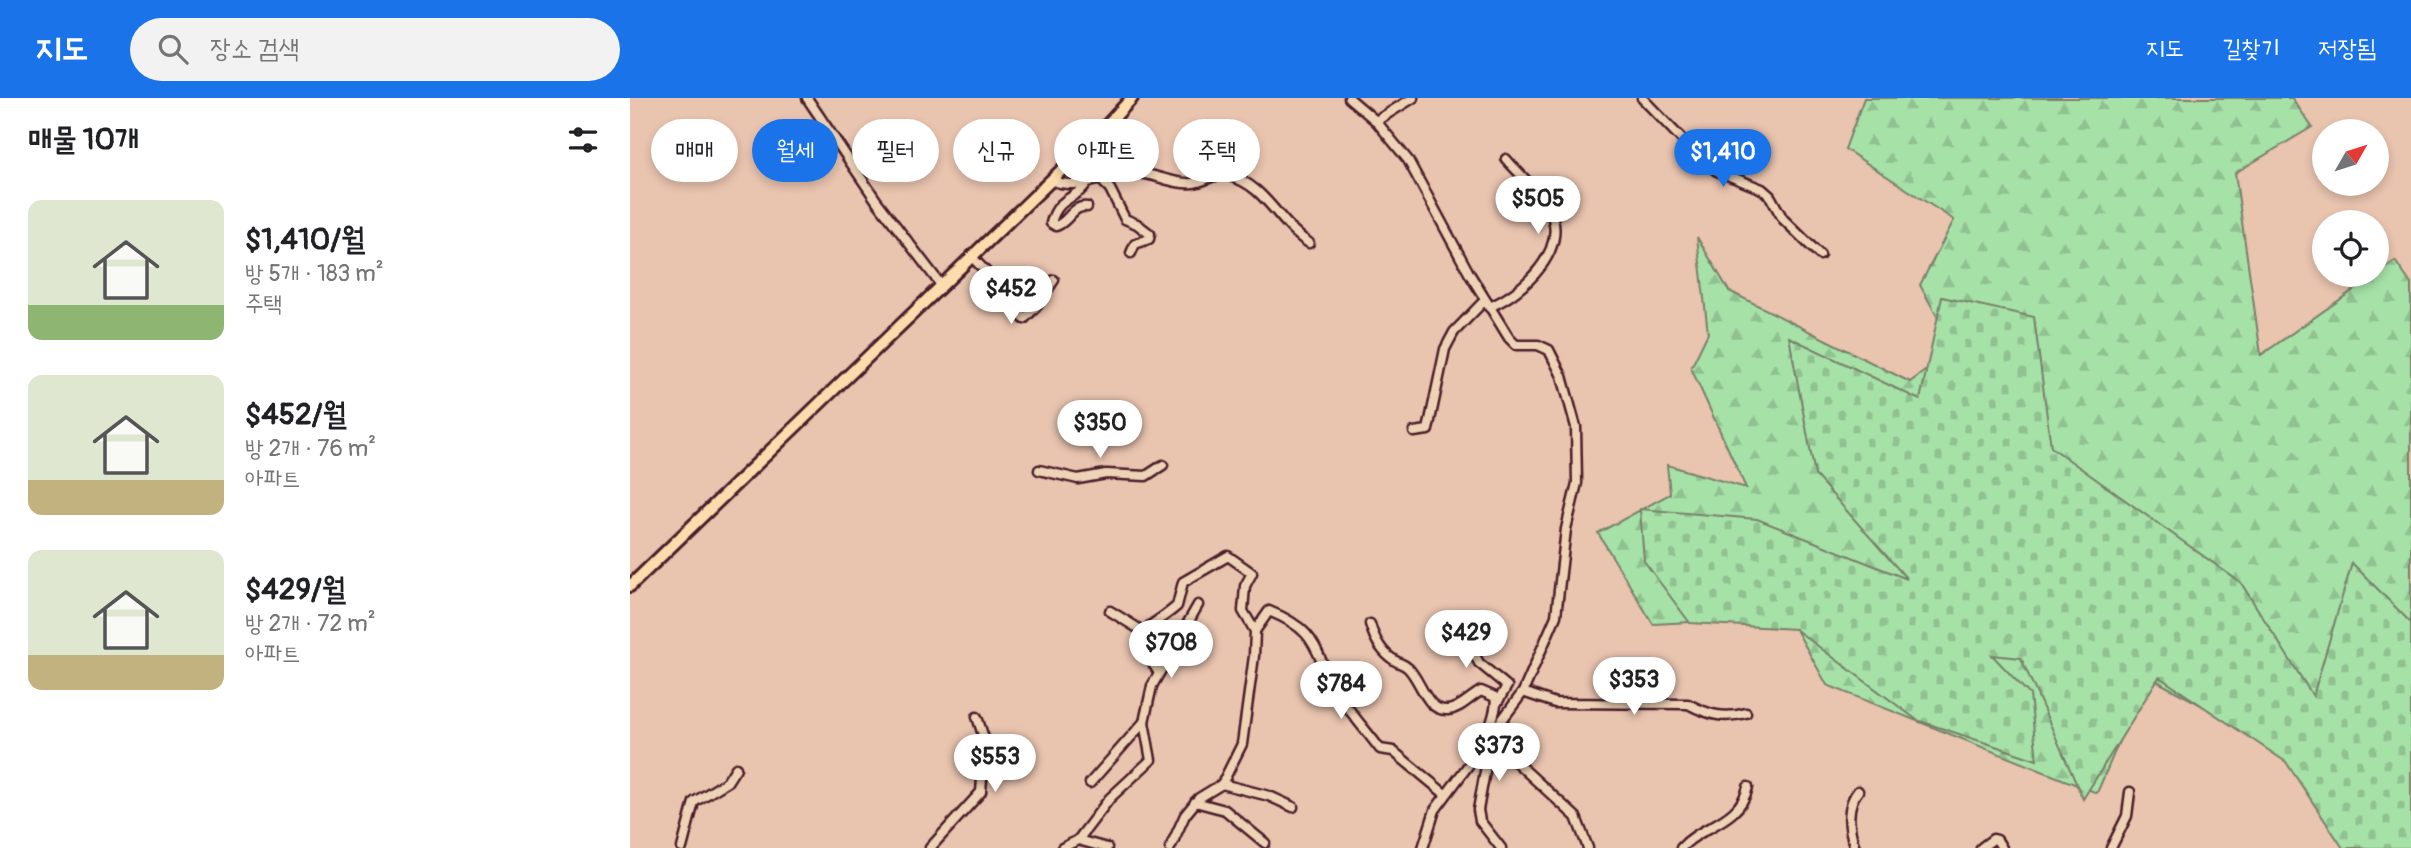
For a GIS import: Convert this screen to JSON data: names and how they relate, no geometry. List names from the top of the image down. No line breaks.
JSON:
{"north":"top right","page":{"header":"지도","search":"장소 검색","nav":["지도","길찾기","저장됨"],"heading":"매물 10개","chip":["매매","월세","필터","신규","아파트","주택"],"price":["$1,410","$505","$452","$350","$429","$708","$353","$784","$373","$553"],"list":[{"name":"$1,410/월","note":"방 5개 · 183 m² · 주택"},{"name":"$452/월","note":"방 2개 · 76 m² · 아파트"},{"name":"$429/월","note":"방 2개 · 72 m² · 아파트"}]}}
